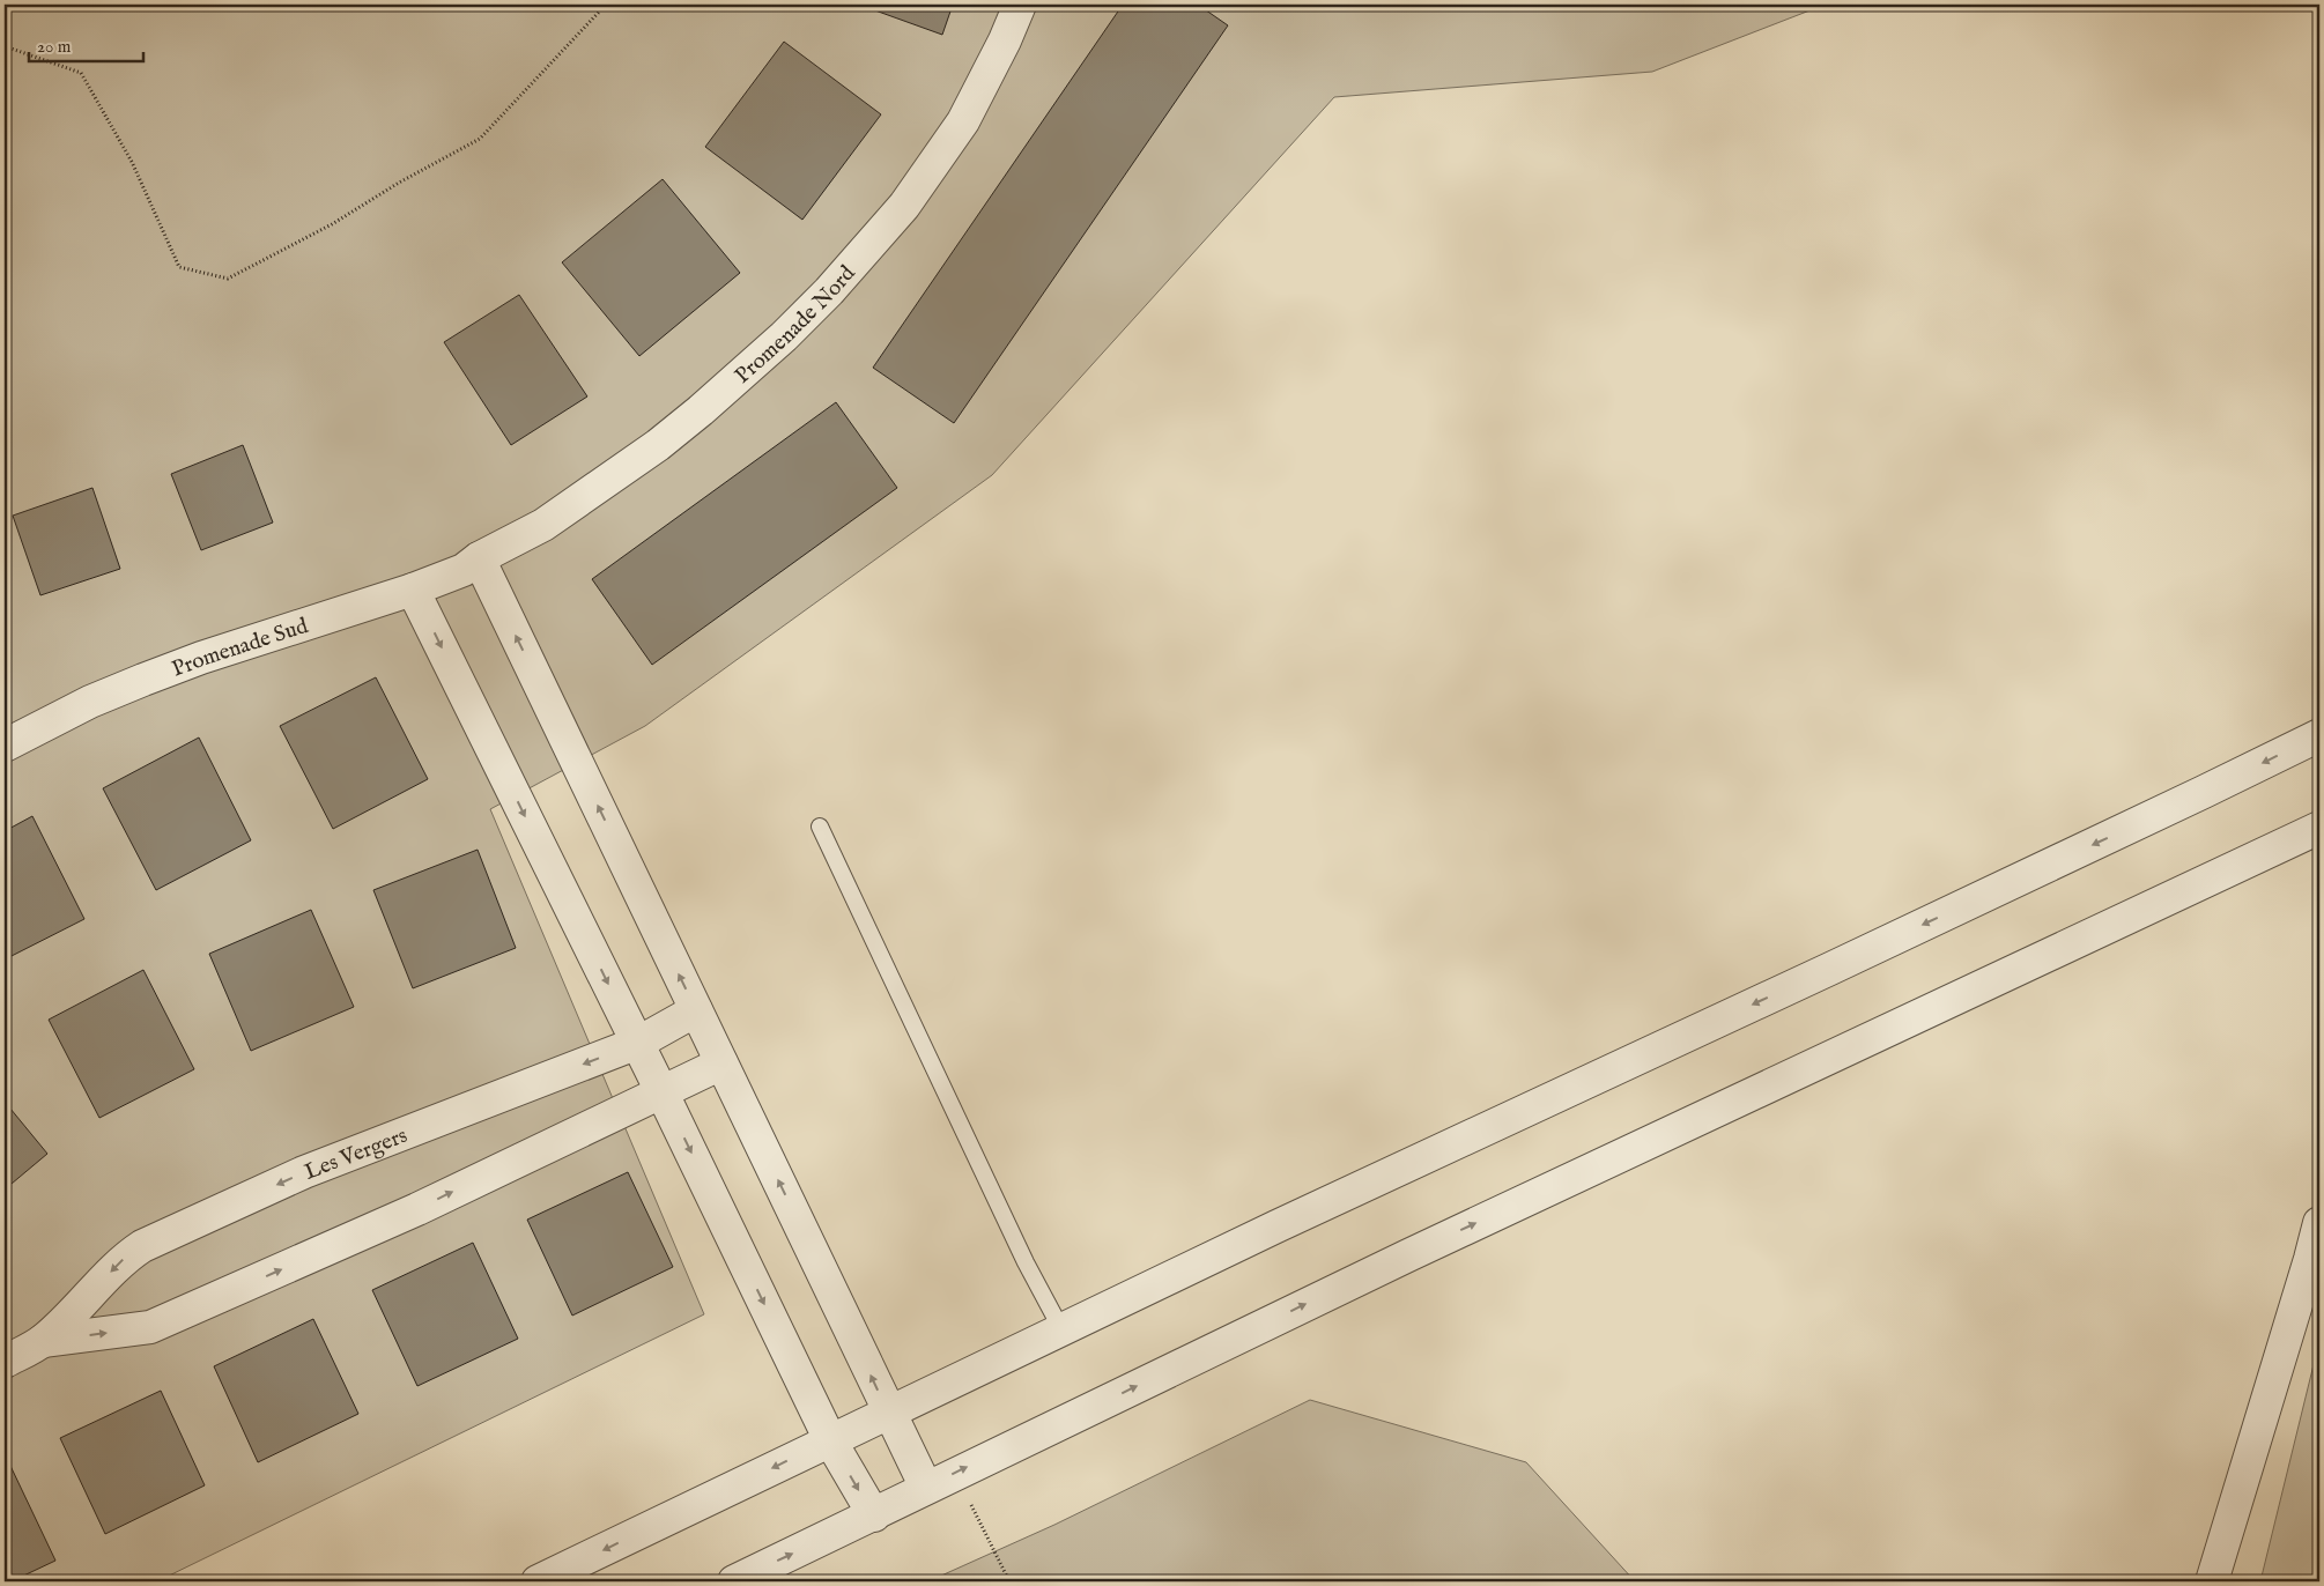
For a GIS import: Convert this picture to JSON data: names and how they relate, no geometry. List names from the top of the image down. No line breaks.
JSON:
{"streets":{"street":["Promenade Nord","Promenade Sud","Les Vergers"]},"crossings":[["Promenade Nord","Promenade Sud"]],"scale_bar":"20 m"}
